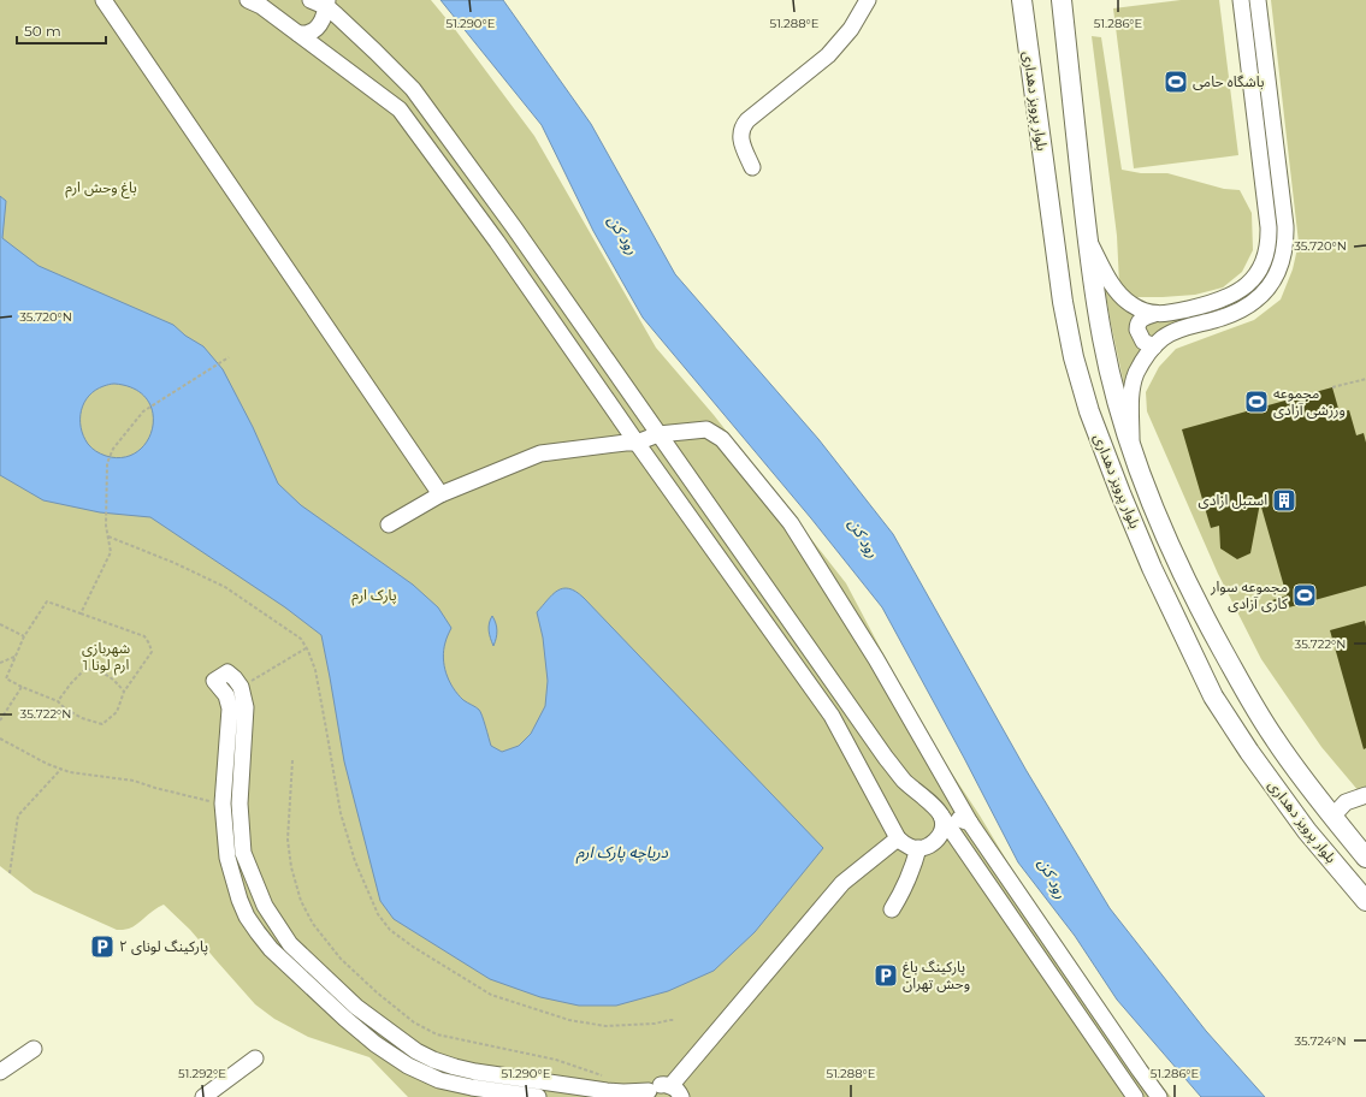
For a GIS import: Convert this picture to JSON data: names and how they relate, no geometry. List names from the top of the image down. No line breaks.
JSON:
{"streets":{"main road":["بلوار پرویز دهداری"]},"water":["رود کن","دریاچه پارک ارم"],"parks":["باغ وحش ارم","پارک ارم","شهربازی ارم لونا 1"],"places":{"sports":["باشگاه حامی","مجموعه ورزشی آزادی","مجموعه سوار کاری آزادی"],"building":["استبل ازادی"],"parking":["پارکینگ لونای ۲","پارکینگ باغ وحش تهران"]},"scale_bar":"50 m","coordinates":["51.290°E","51.288°E","51.286°E","35.720°N","35.722°N","35.724°N","51.292°E"]}
